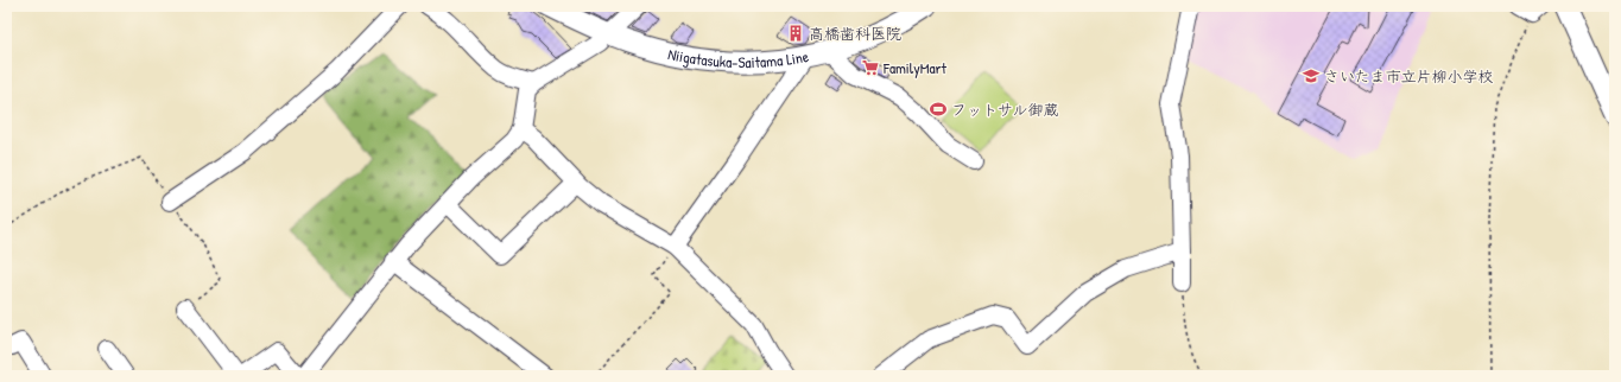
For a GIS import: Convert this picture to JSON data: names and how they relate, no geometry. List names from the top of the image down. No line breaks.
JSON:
{"streets":{"main road":["Niigatasuka-Saitama Line"]},"places":{"building":["高橋歯科医院"],"supermarket":["FamilyMart"],"school or university":["さいたま市立片柳小学校"],"sports":["フットサル御蔵"]}}
